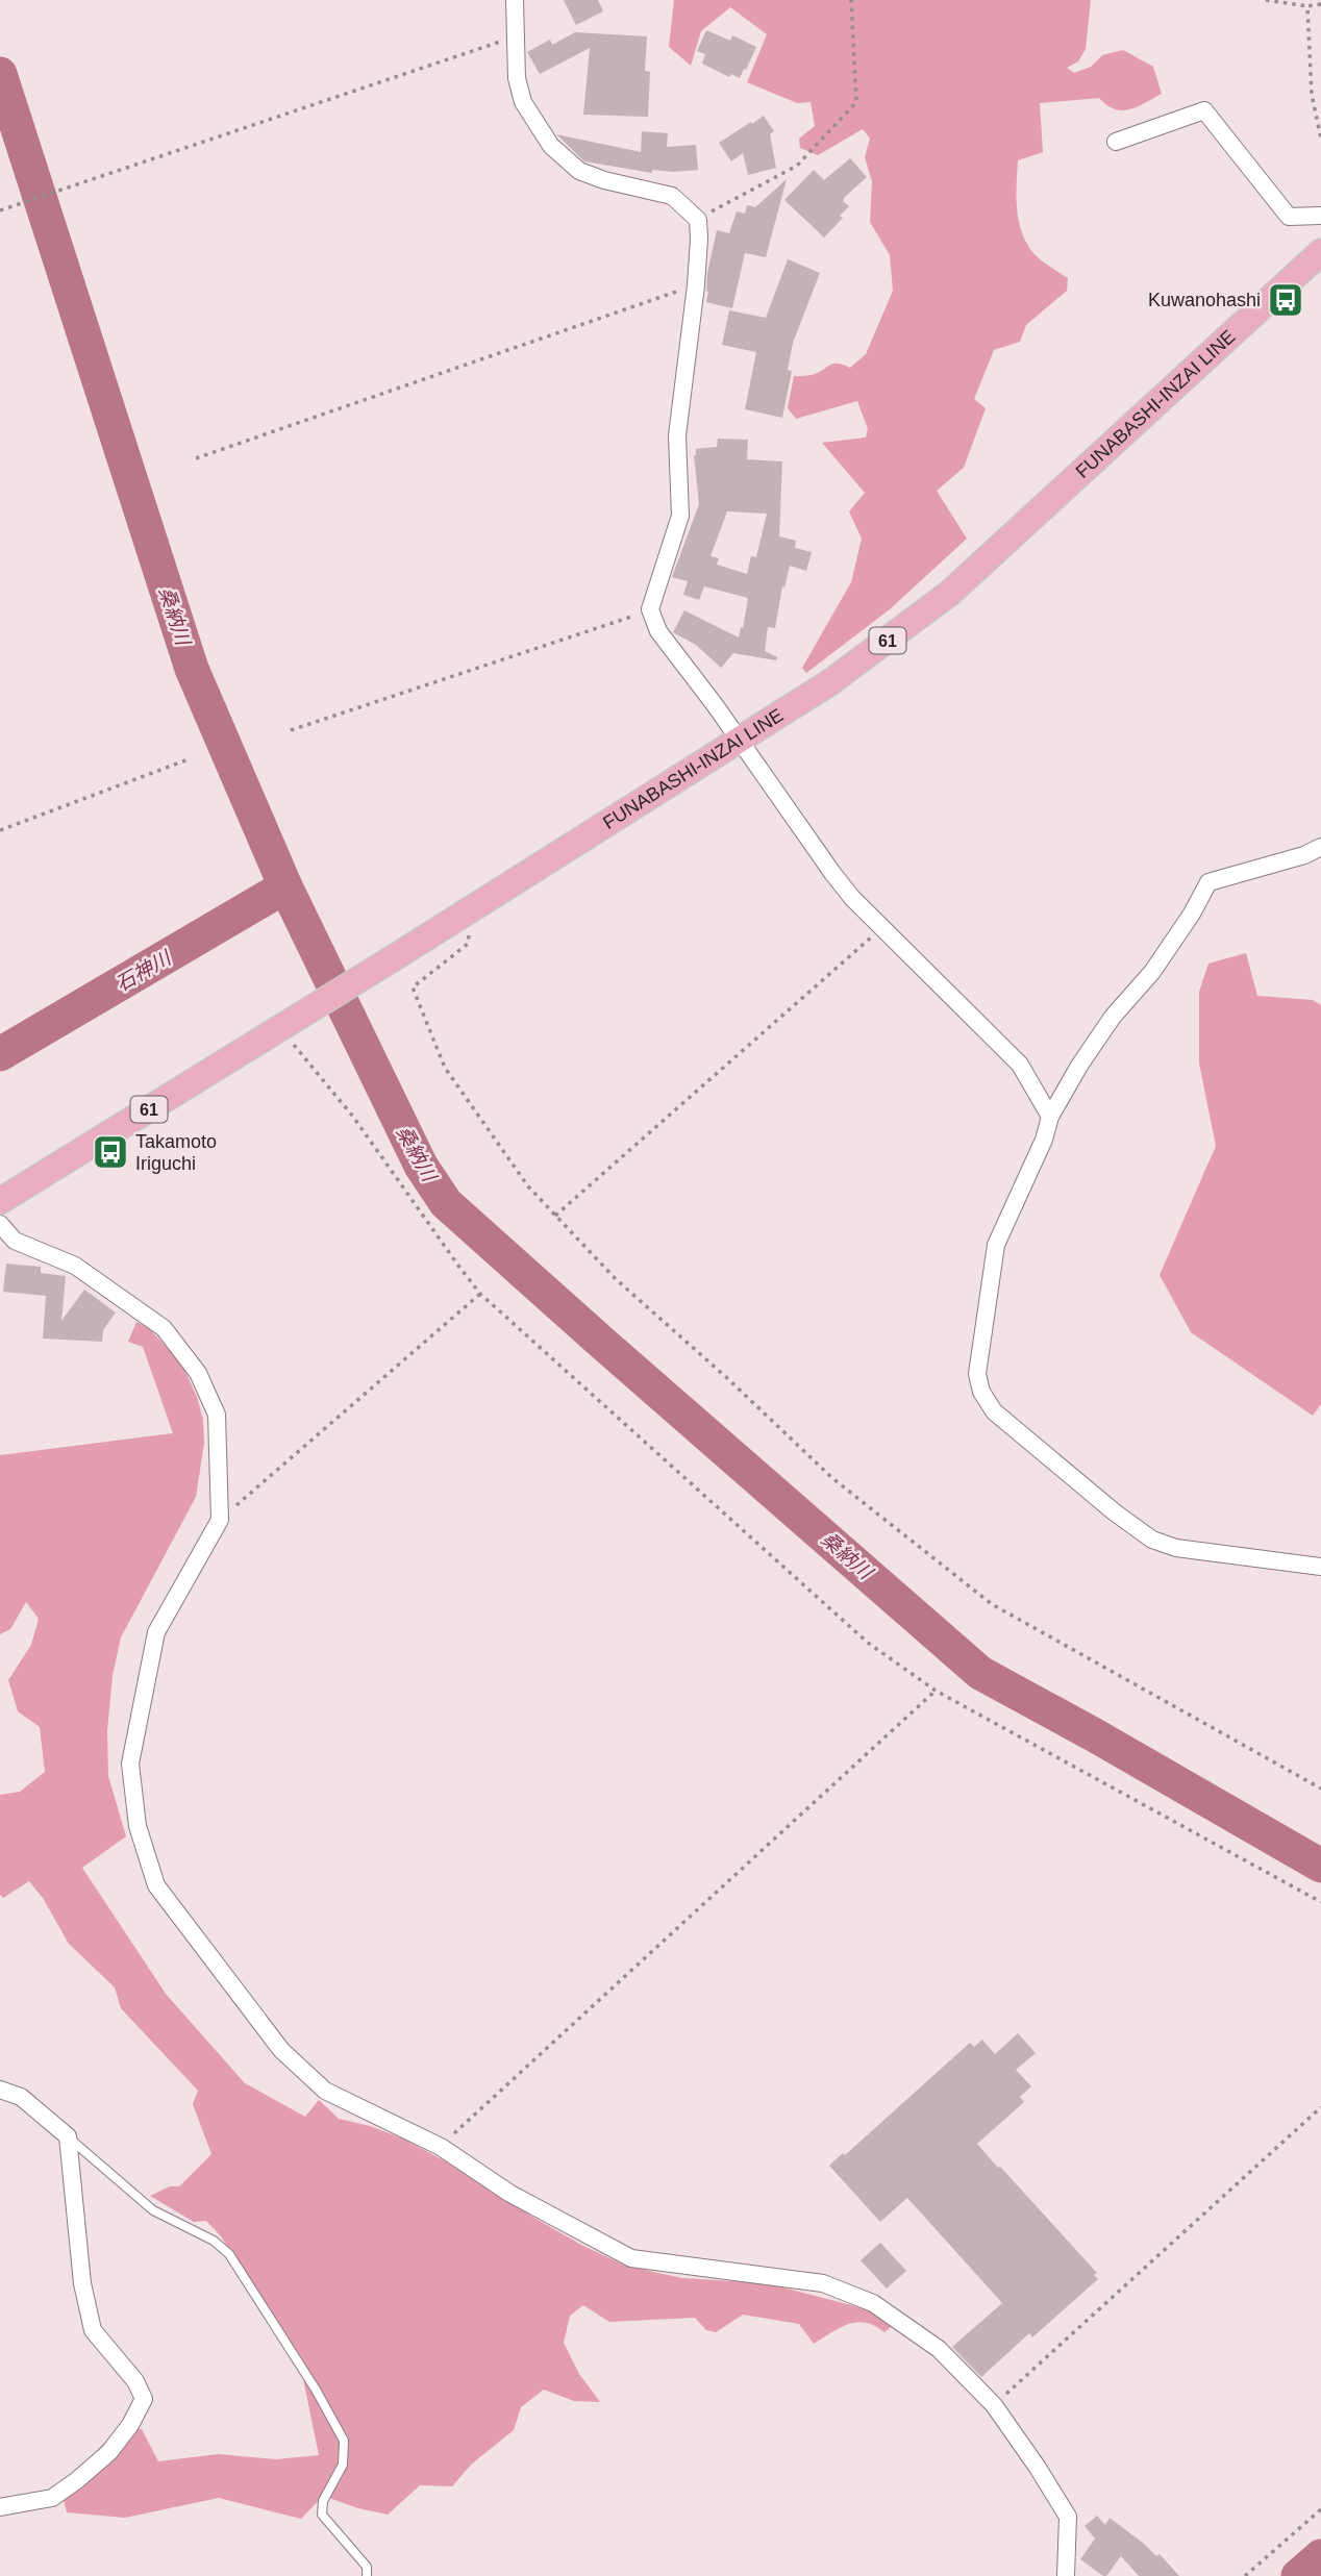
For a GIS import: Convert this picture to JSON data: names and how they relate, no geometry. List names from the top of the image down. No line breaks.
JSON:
{"streets":{"main road":["FUNABASHI-INZAI LINE","61"]},"water":["桑納川","石神川"],"places":{"bus stop":["Kuwanohashi","Takamoto Iriguchi"]}}
